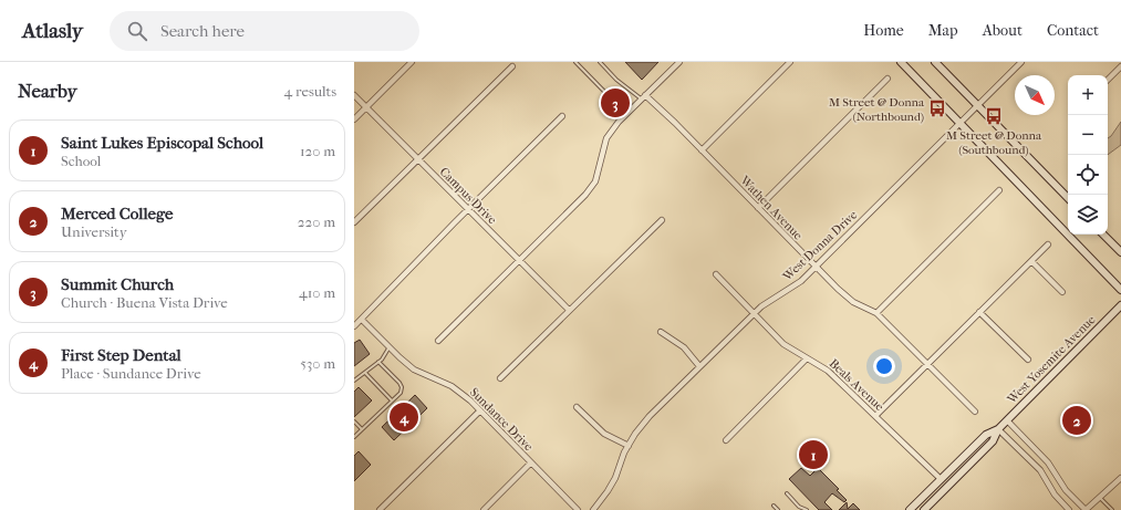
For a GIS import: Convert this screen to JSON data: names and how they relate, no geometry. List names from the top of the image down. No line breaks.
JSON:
{"streets":{"street":["Campus Drive","Wathen Avenue","West Donna Drive","West Yosemite Avenue","Beals Avenue","Sundance Drive"]},"crossings":[["Wathen Avenue","West Donna Drive"],["West Donna Drive","Beals Avenue"],["West Yosemite Avenue","Beals Avenue"]],"places":{"bus stop":["M Street @ Donna (Northbound)","M Street @ Donna (Southbound)"]},"north":"bottom right","page":{"header":"Atlasly","search":"Search here","nav":["Home","Map","About","Contact"],"heading":["Nearby","4 results"],"map_buttons":["+","−"],"pins":["3","4","2","1"],"list":[{"mark":"1","name":"Saint Lukes Episcopal School","note":"School","value":"120 m"},{"mark":"2","name":"Merced College","note":"University","value":"220 m"},{"mark":"3","name":"Summit Church","note":"Church · Buena Vista Drive","value":"410 m"},{"mark":"4","name":"First Step Dental","note":"Place · Sundance Drive","value":"530 m"}]}}
